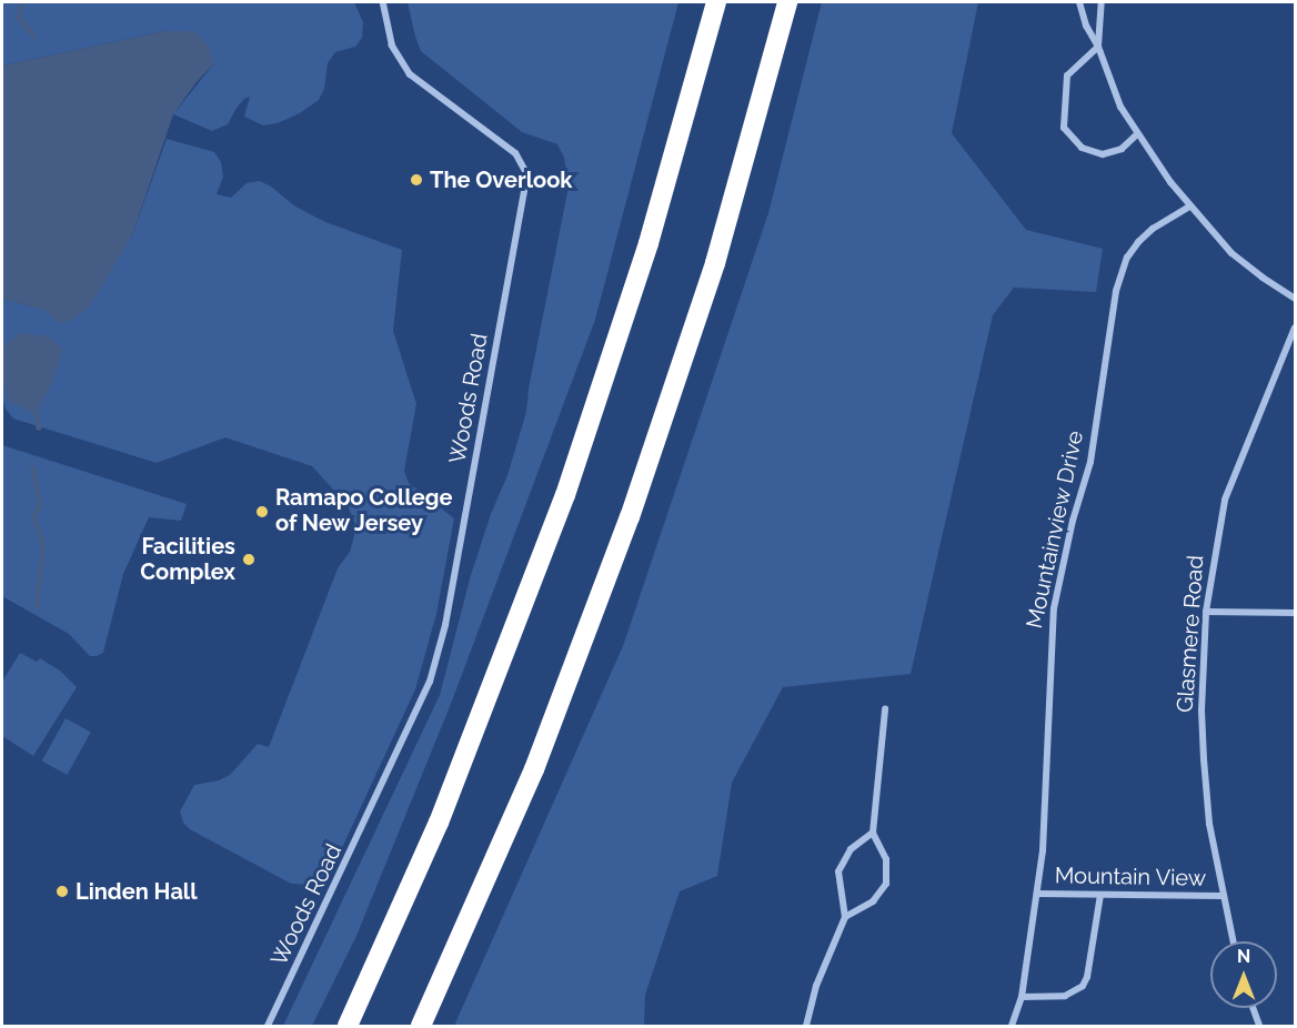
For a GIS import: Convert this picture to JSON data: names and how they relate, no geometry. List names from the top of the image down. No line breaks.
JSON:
{"streets":{"street":["Woods Road","Mountainview Drive","Glasmere Road","Mountain View"]},"crossings":[["Mountainview Drive","Mountain View"],["Glasmere Road","Mountain View"]],"places":["The Overlook","Ramapo College of New Jersey","Facilities Complex","Linden Hall"],"north":"top"}
